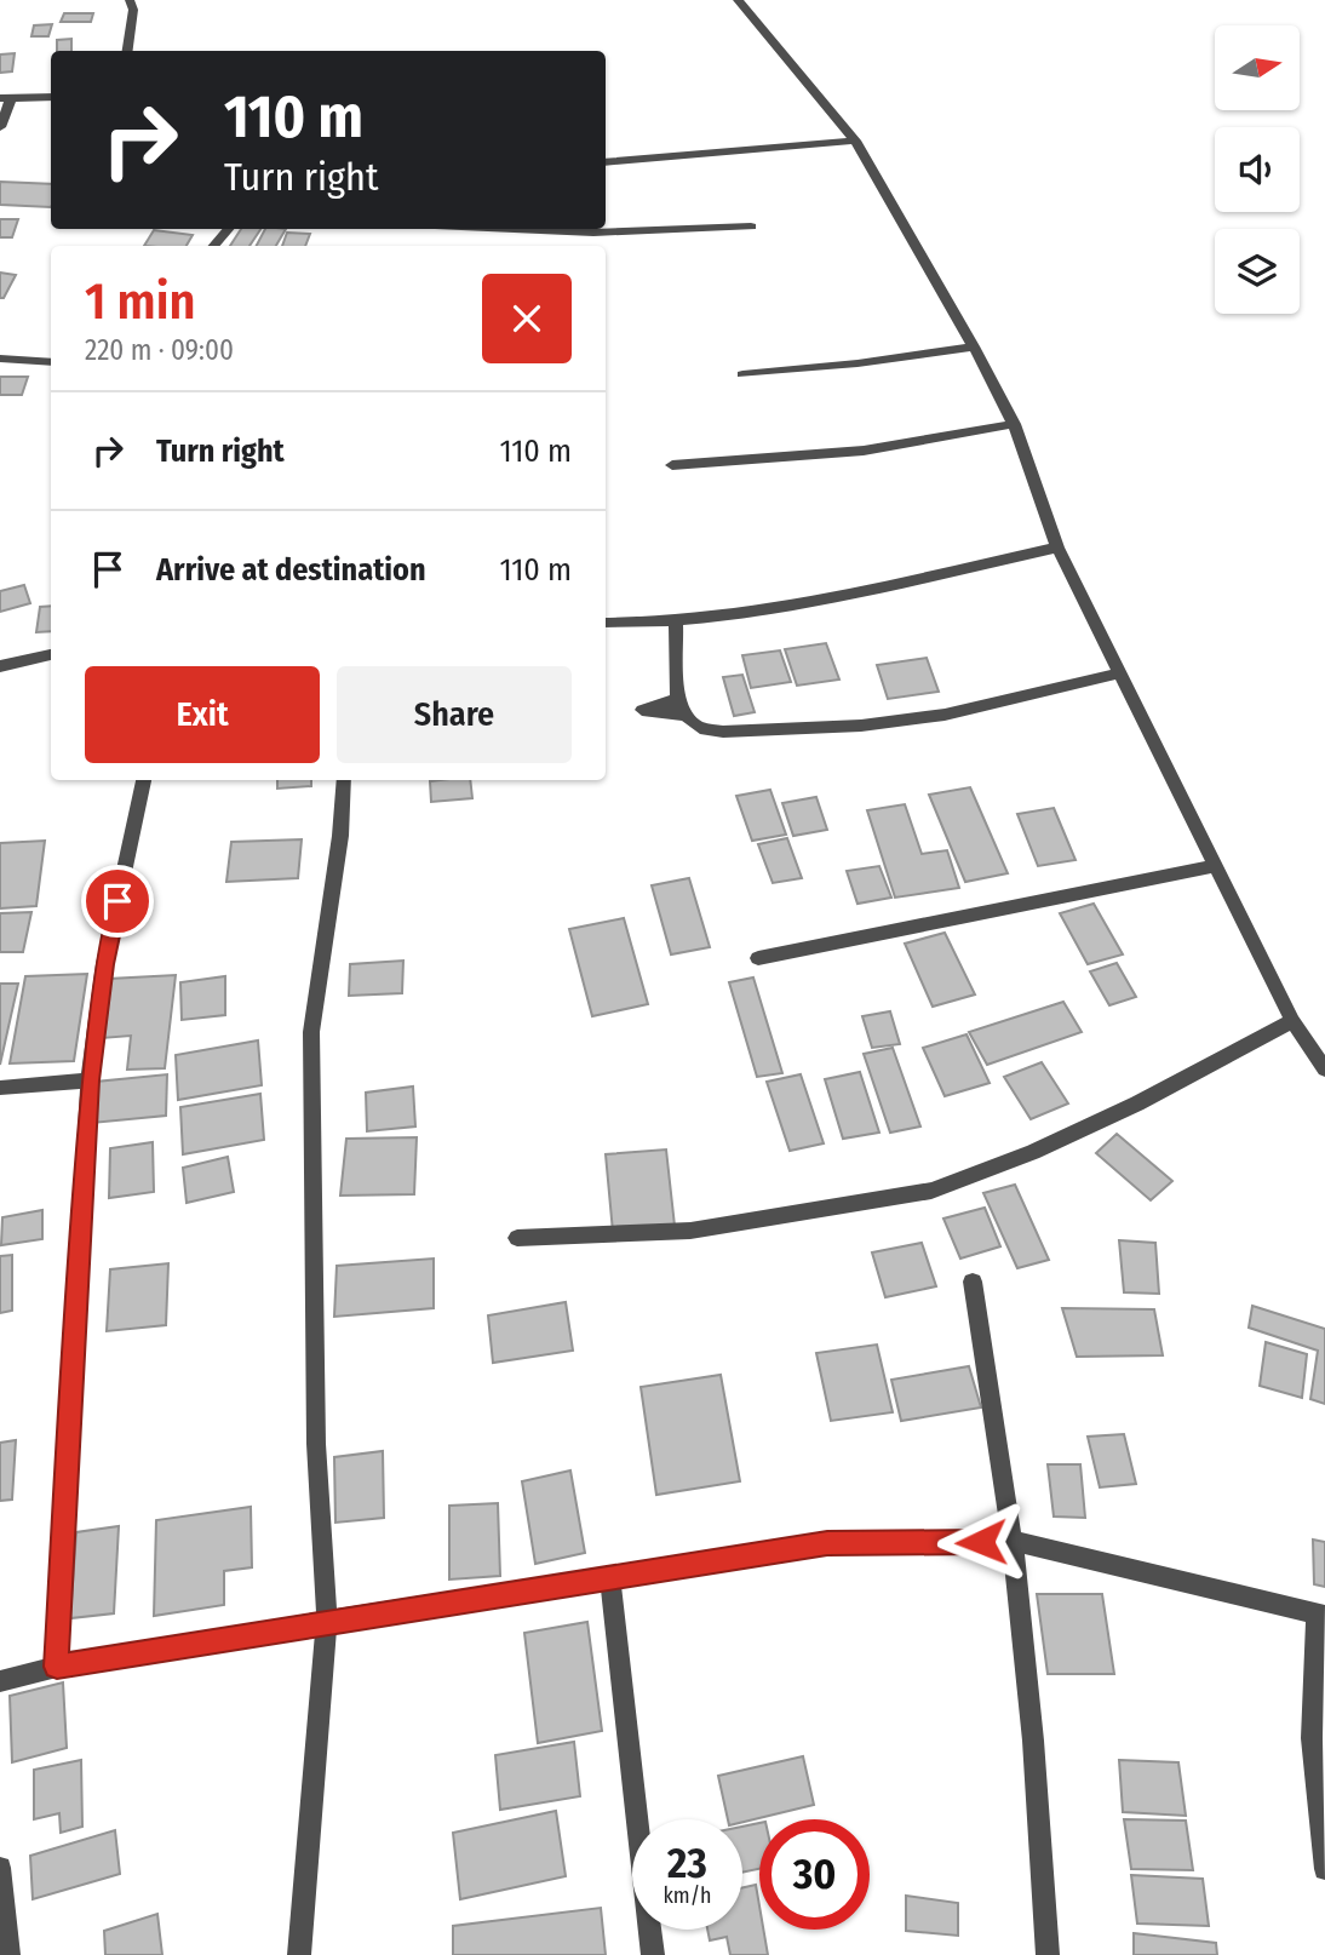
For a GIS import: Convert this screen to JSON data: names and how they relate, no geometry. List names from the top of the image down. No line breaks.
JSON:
{"north":"right","page":{"turn":["110 m","Turn right"],"heading":["1 min","220 m · 09:00"],"list":[{"name":"Turn right","value":"110 m"},{"name":"Arrive at destination","value":"110 m"}],"buttons":["Exit","Share"],"speed":"23 km/h","limit":"30"}}
